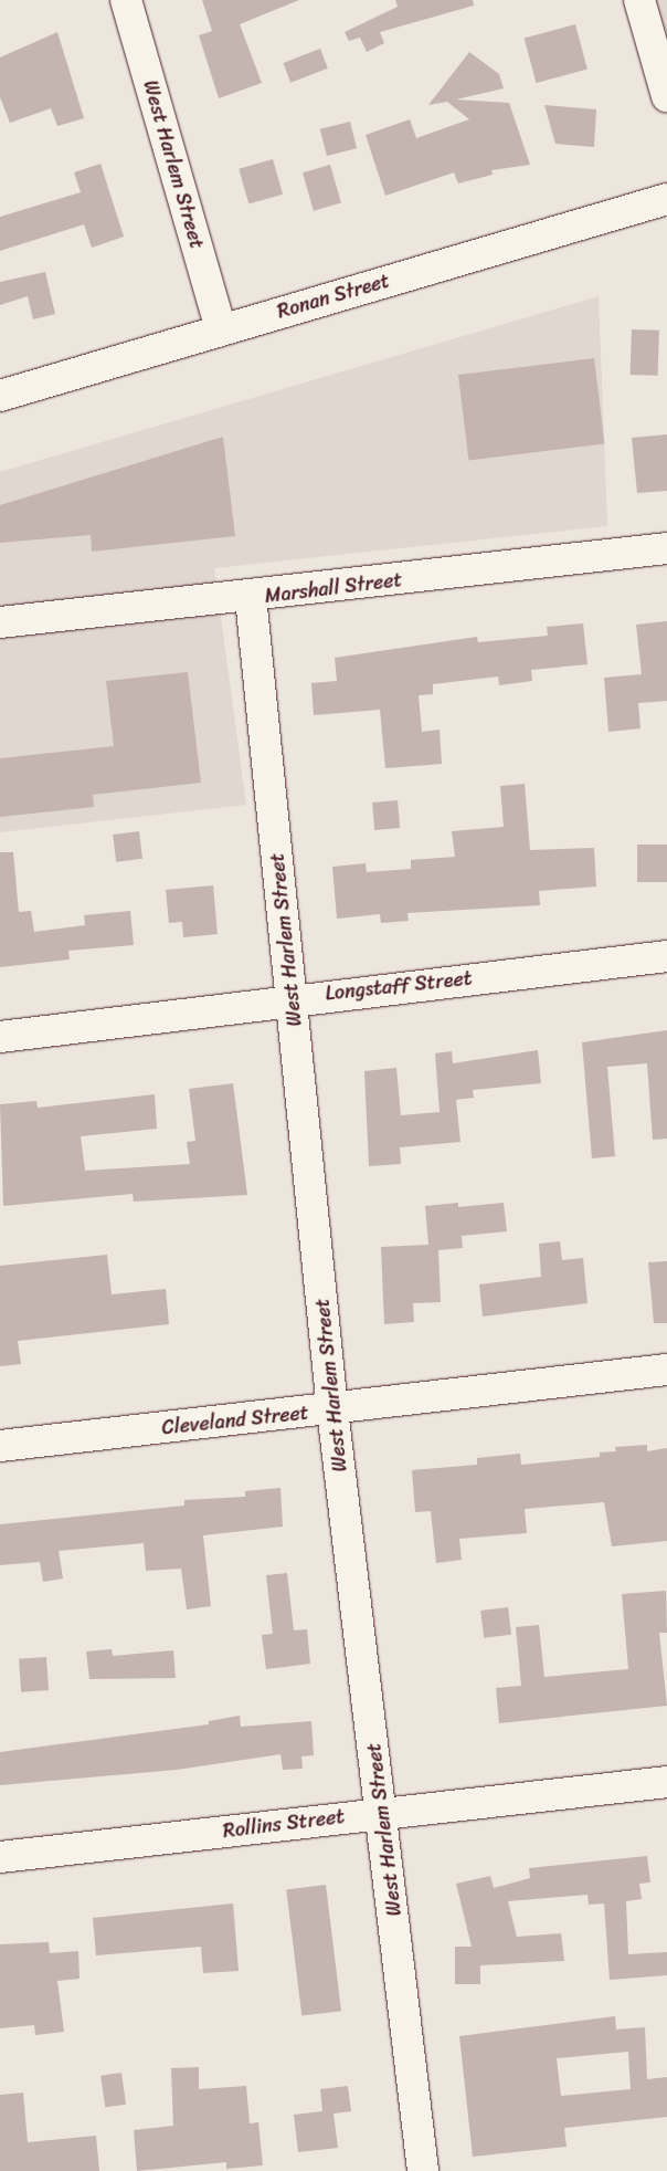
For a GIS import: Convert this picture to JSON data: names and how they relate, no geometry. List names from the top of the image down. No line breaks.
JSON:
{"streets":{"street":["West Harlem Street","Ronan Street","Marshall Street","Longstaff Street","Cleveland Street","Rollins Street"]},"crossings":[["West Harlem Street","Ronan Street"],["West Harlem Street","Marshall Street"],["West Harlem Street","Longstaff Street"],["West Harlem Street","Cleveland Street"],["West Harlem Street","Rollins Street"]]}
